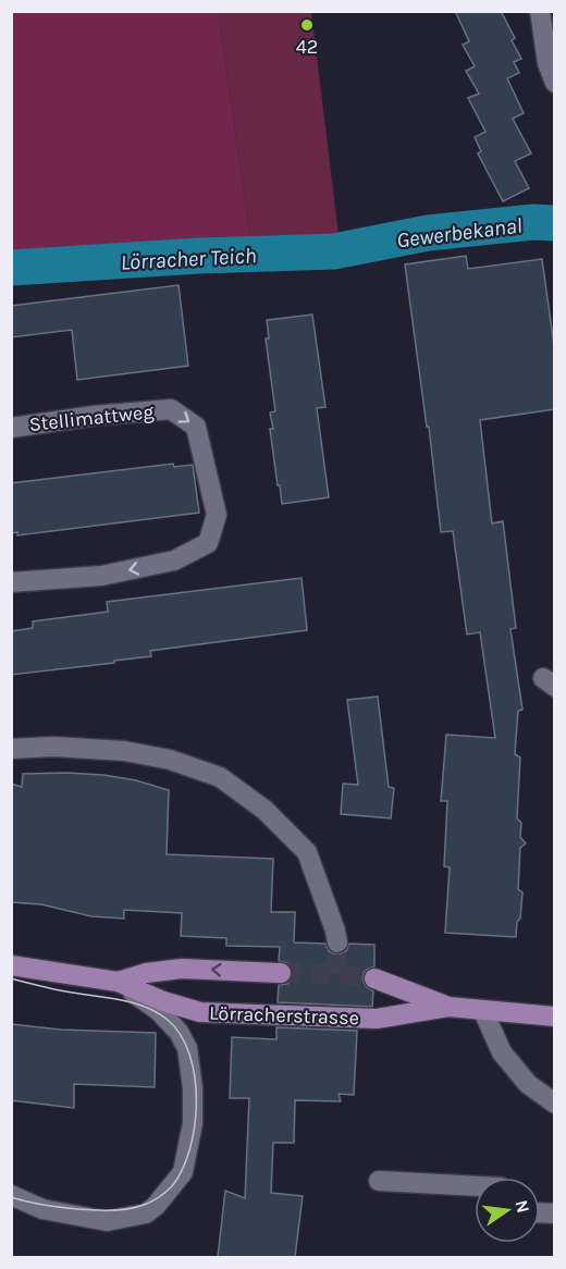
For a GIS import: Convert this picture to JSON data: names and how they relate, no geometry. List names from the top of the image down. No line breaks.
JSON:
{"streets":{"main road":["Lörracherstrasse"],"street":["Stellimattweg"]},"water":["Gewerbekanal","Lörracher Teich"],"places":["42"],"north":"right"}
